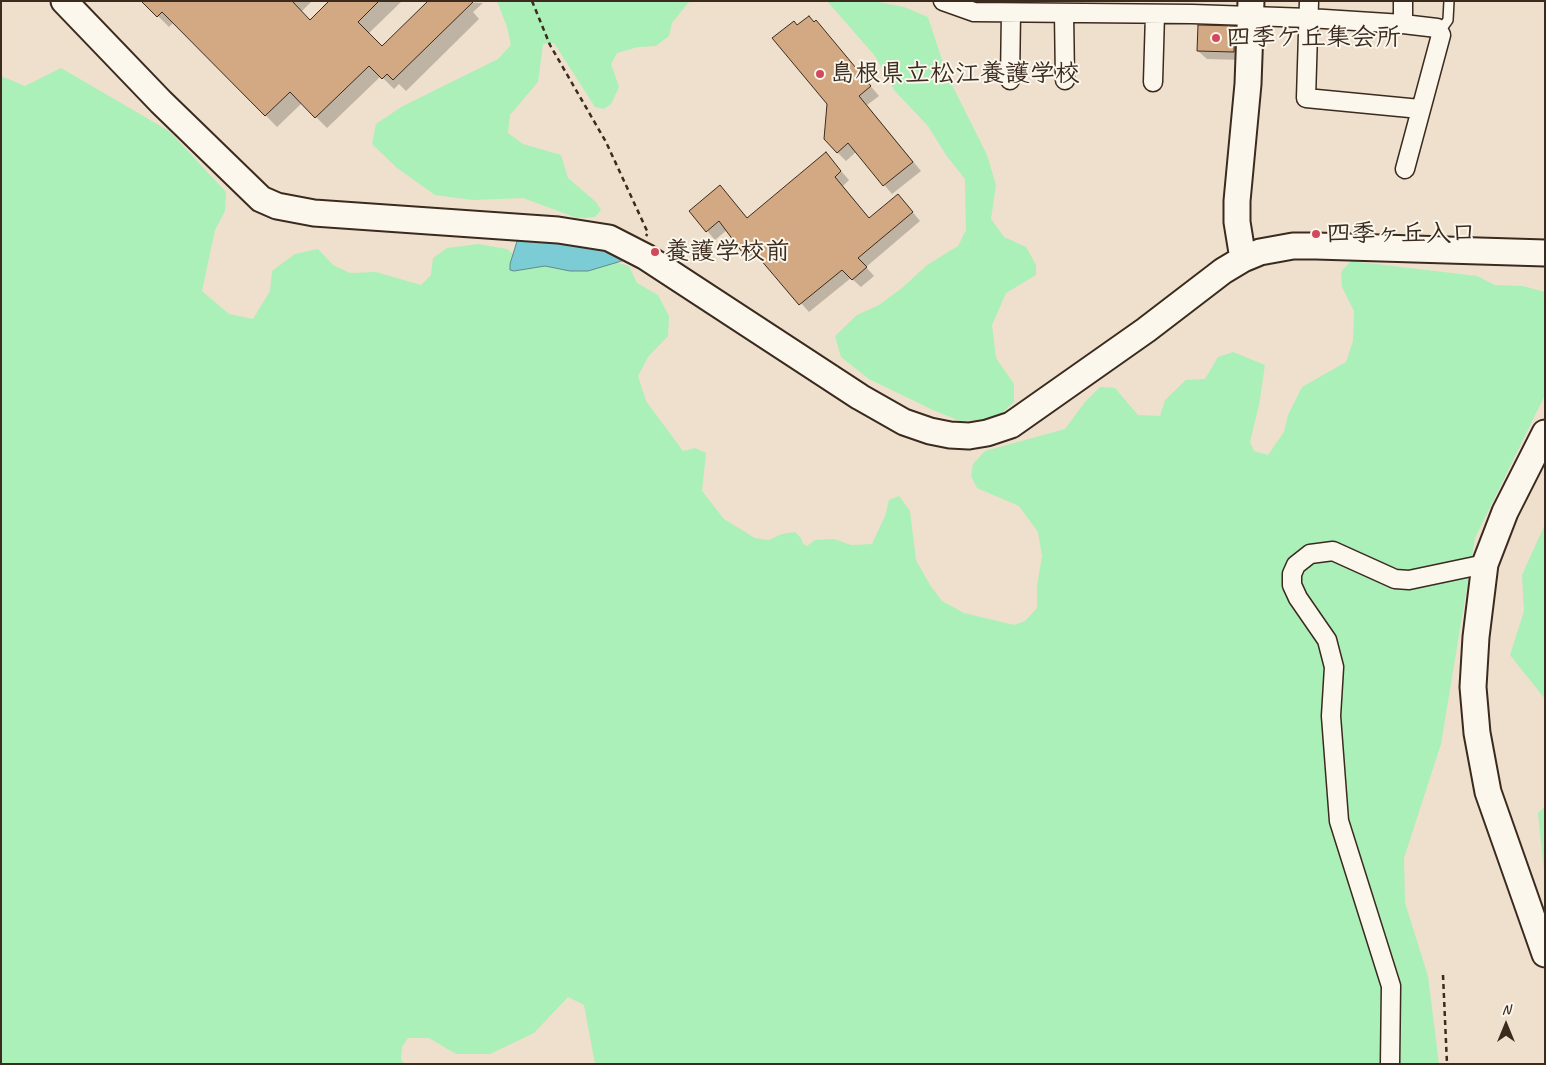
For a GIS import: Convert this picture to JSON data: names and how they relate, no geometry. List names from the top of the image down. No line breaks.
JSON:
{"places":["四季ケ丘集会所","島根県立松江養護学校","四季ヶ丘入口","養護学校前"],"north":"top"}
